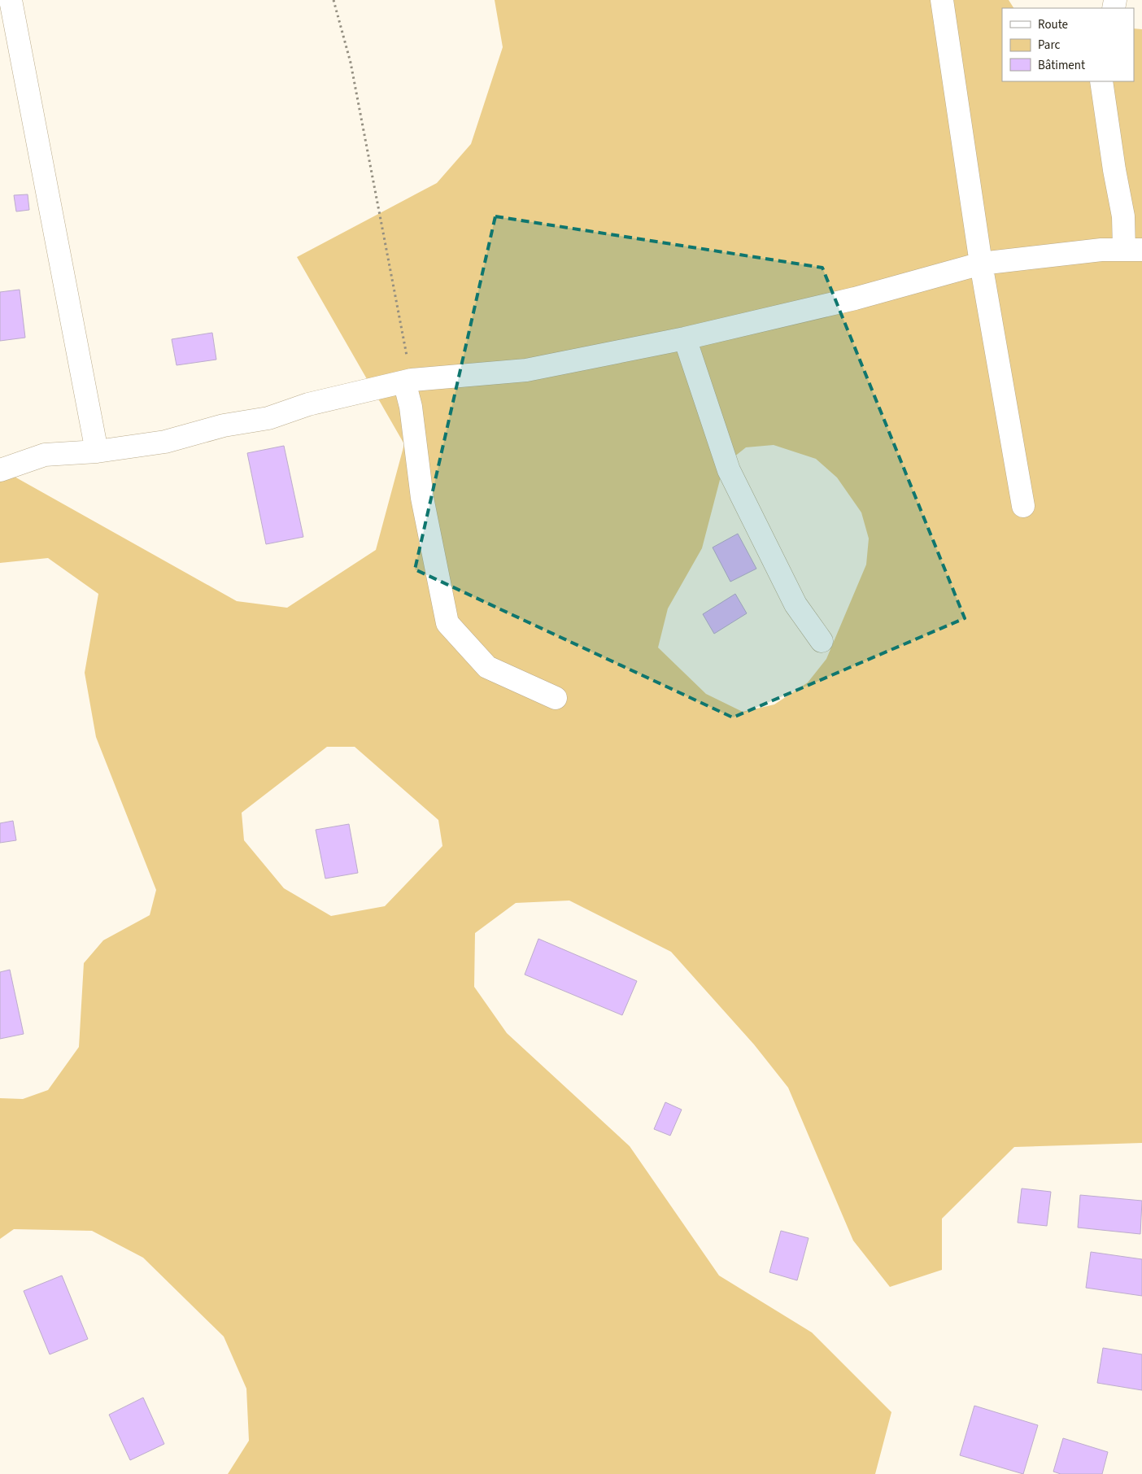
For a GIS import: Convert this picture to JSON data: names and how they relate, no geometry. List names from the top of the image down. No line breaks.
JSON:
{"legend":["Route","Parc","Bâtiment"]}
